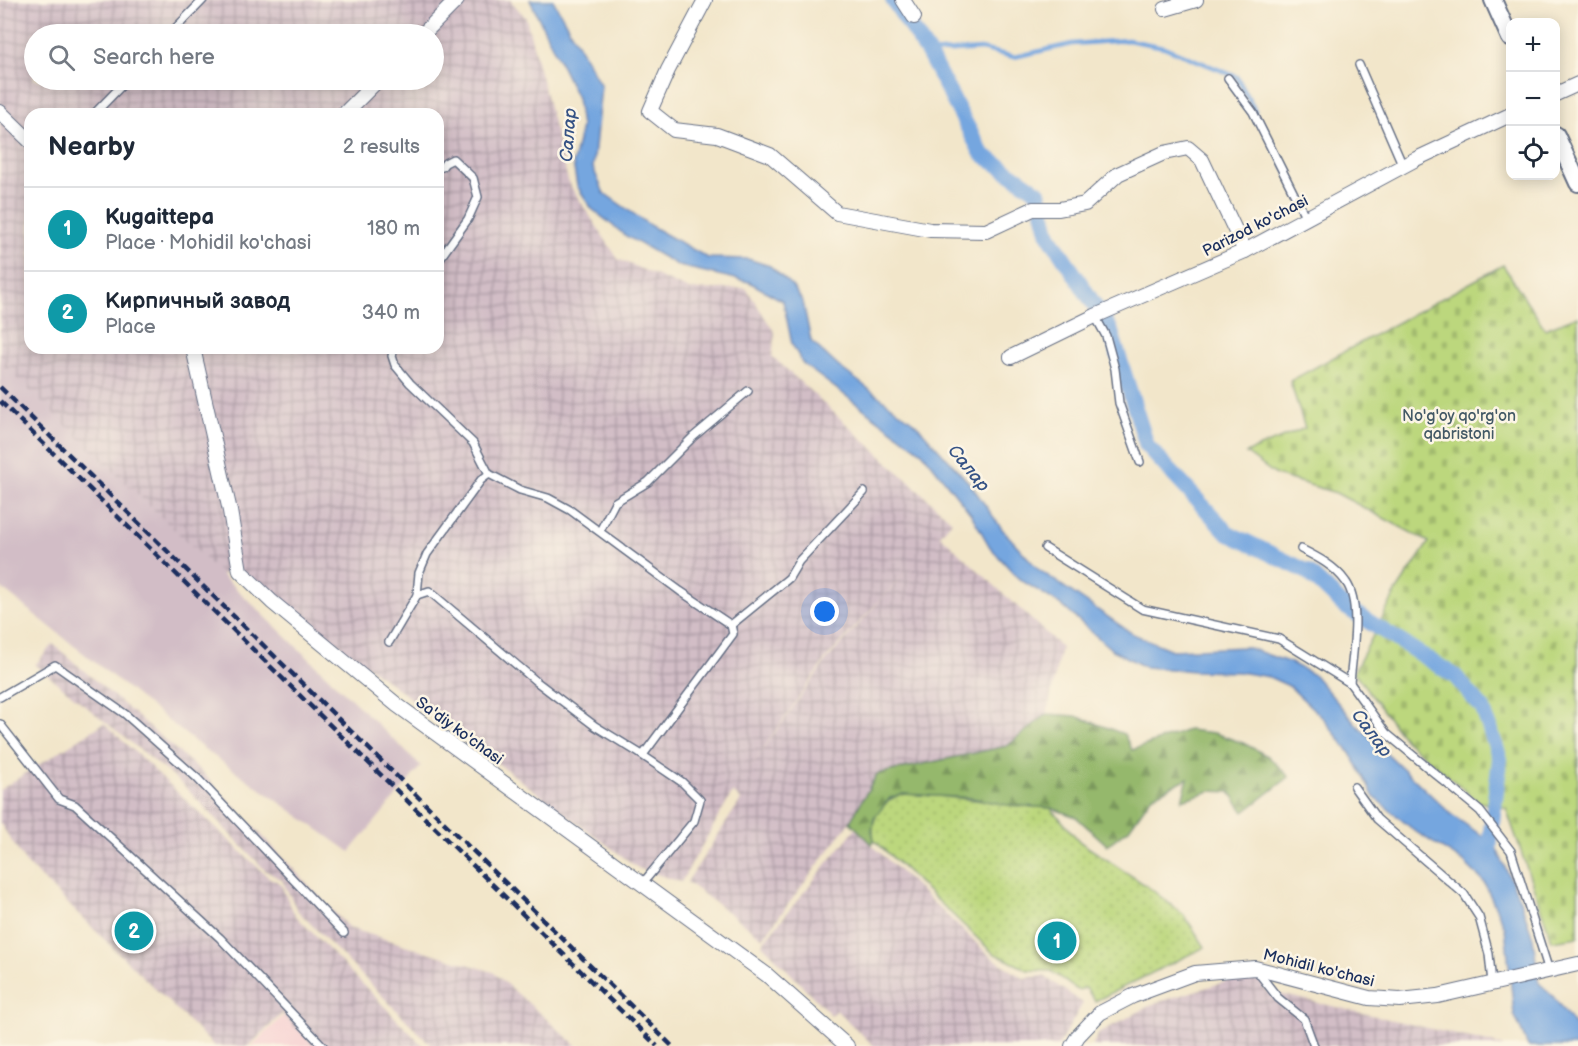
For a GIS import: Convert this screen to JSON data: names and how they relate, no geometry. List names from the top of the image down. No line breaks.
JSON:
{"streets":{"street":["Parizod ko'chasi","Sa'diy ko'chasi","Mohidil ko'chasi"]},"water":["Салар"],"parks":["No'g'oy qo'rg'on qabristoni"],"page":{"map_buttons":["+","−"],"search":"Search here","heading":["Nearby","2 results"],"list":[{"mark":"1","name":"Kugaittepa","note":"Place · Mohidil ko'chasi","value":"180 m"},{"mark":"2","name":"Кирпичный завод","note":"Place","value":"340 m"}],"pins":["2","1"]}}
